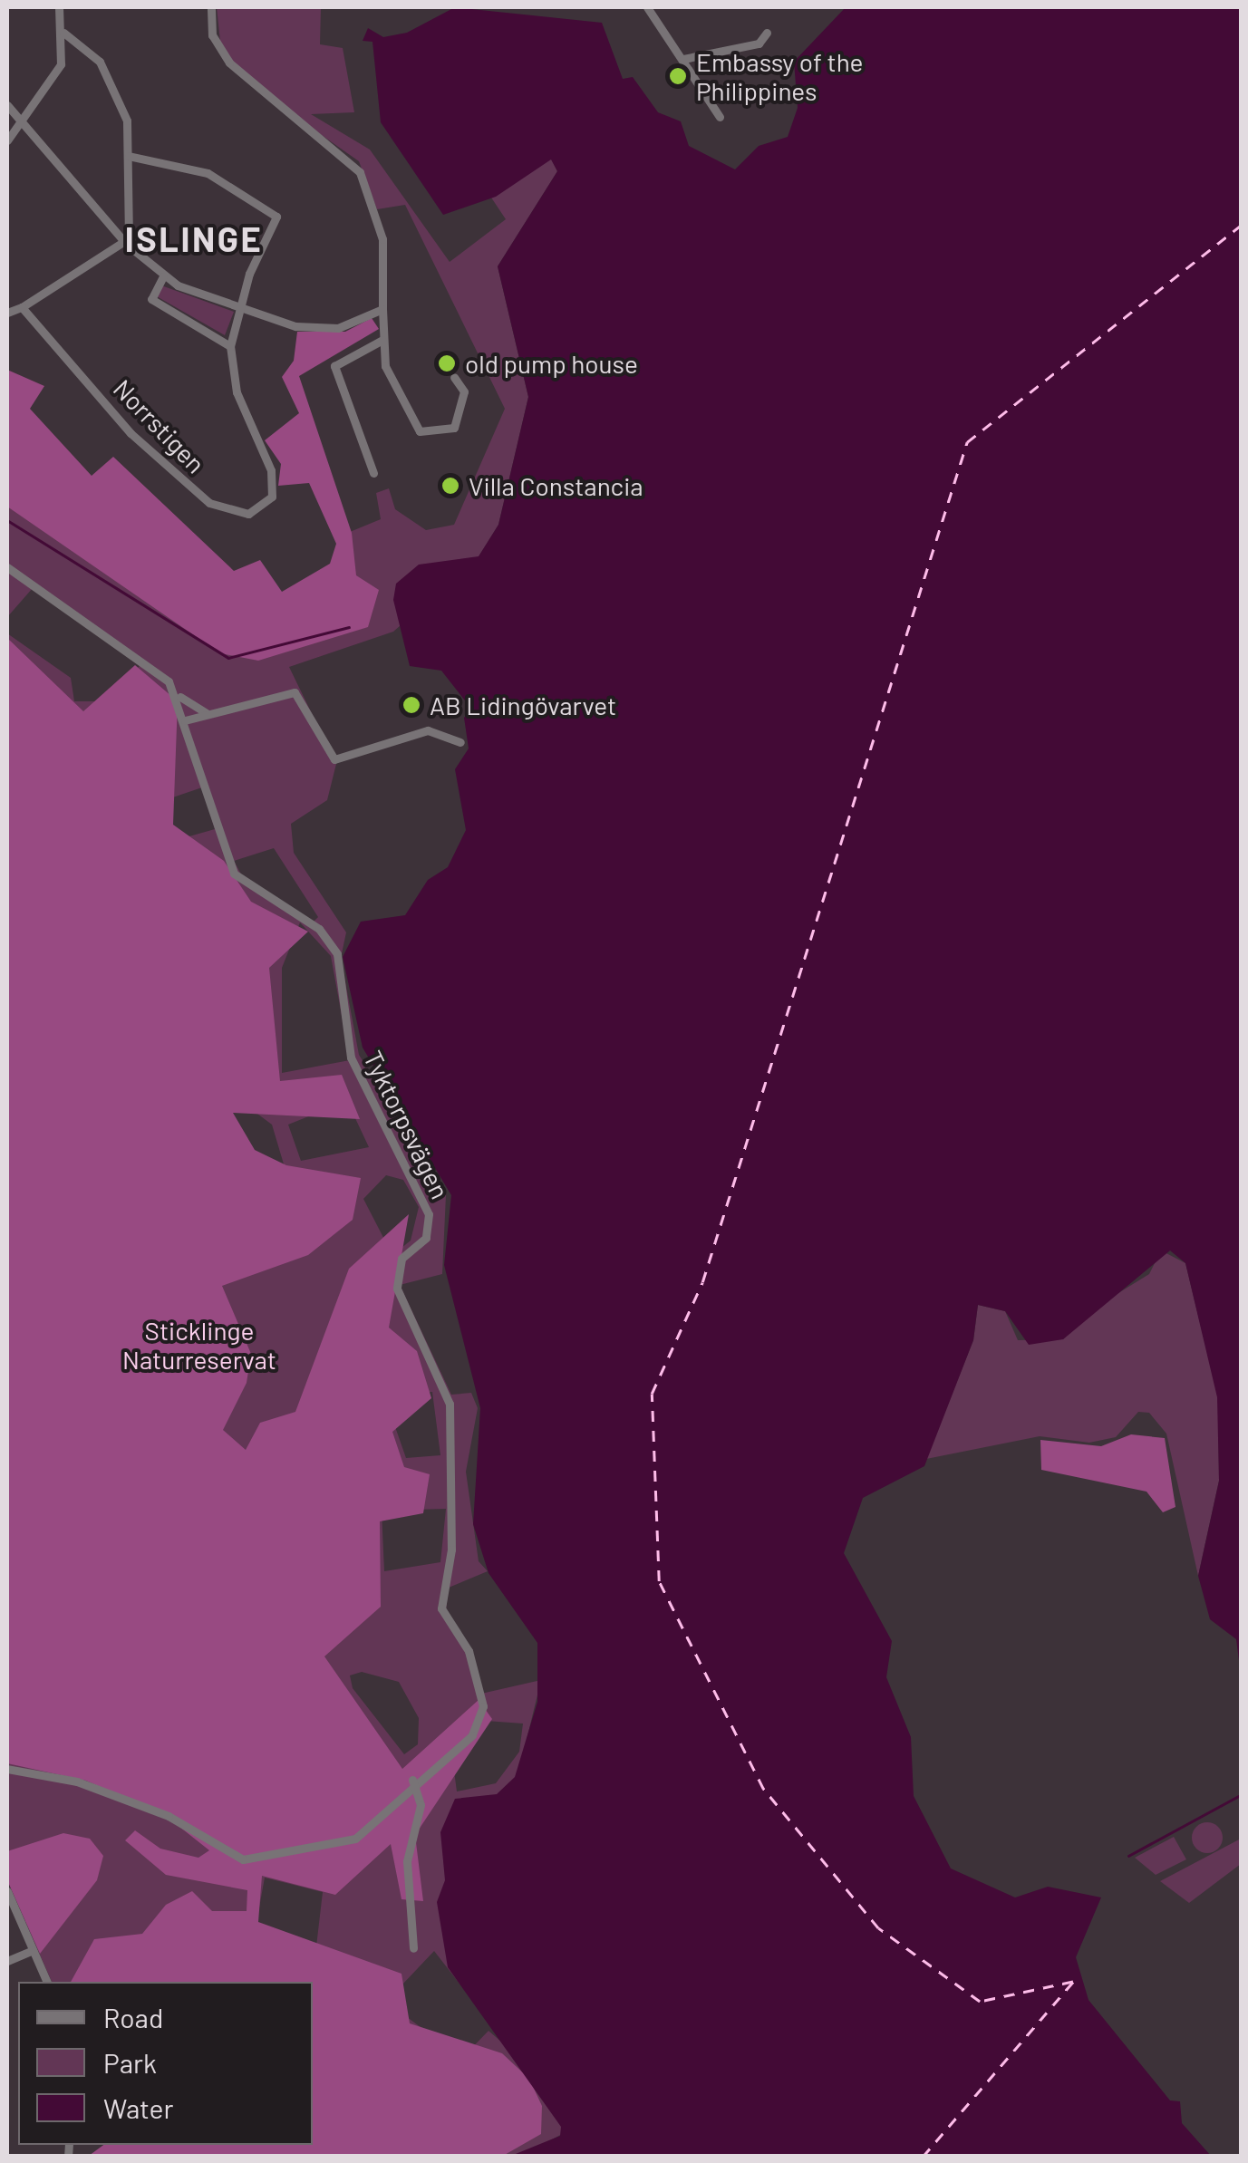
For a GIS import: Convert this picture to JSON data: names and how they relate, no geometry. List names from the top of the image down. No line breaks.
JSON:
{"streets":{"street":["Norrstigen","Tyktorpsvägen"]},"districts":["ISLINGE"],"parks":["Sticklinge Naturreservat"],"places":["Embassy of the Philippines","old pump house","Villa Constancia","AB Lidingövarvet"],"legend":["Road","Park","Water"]}
